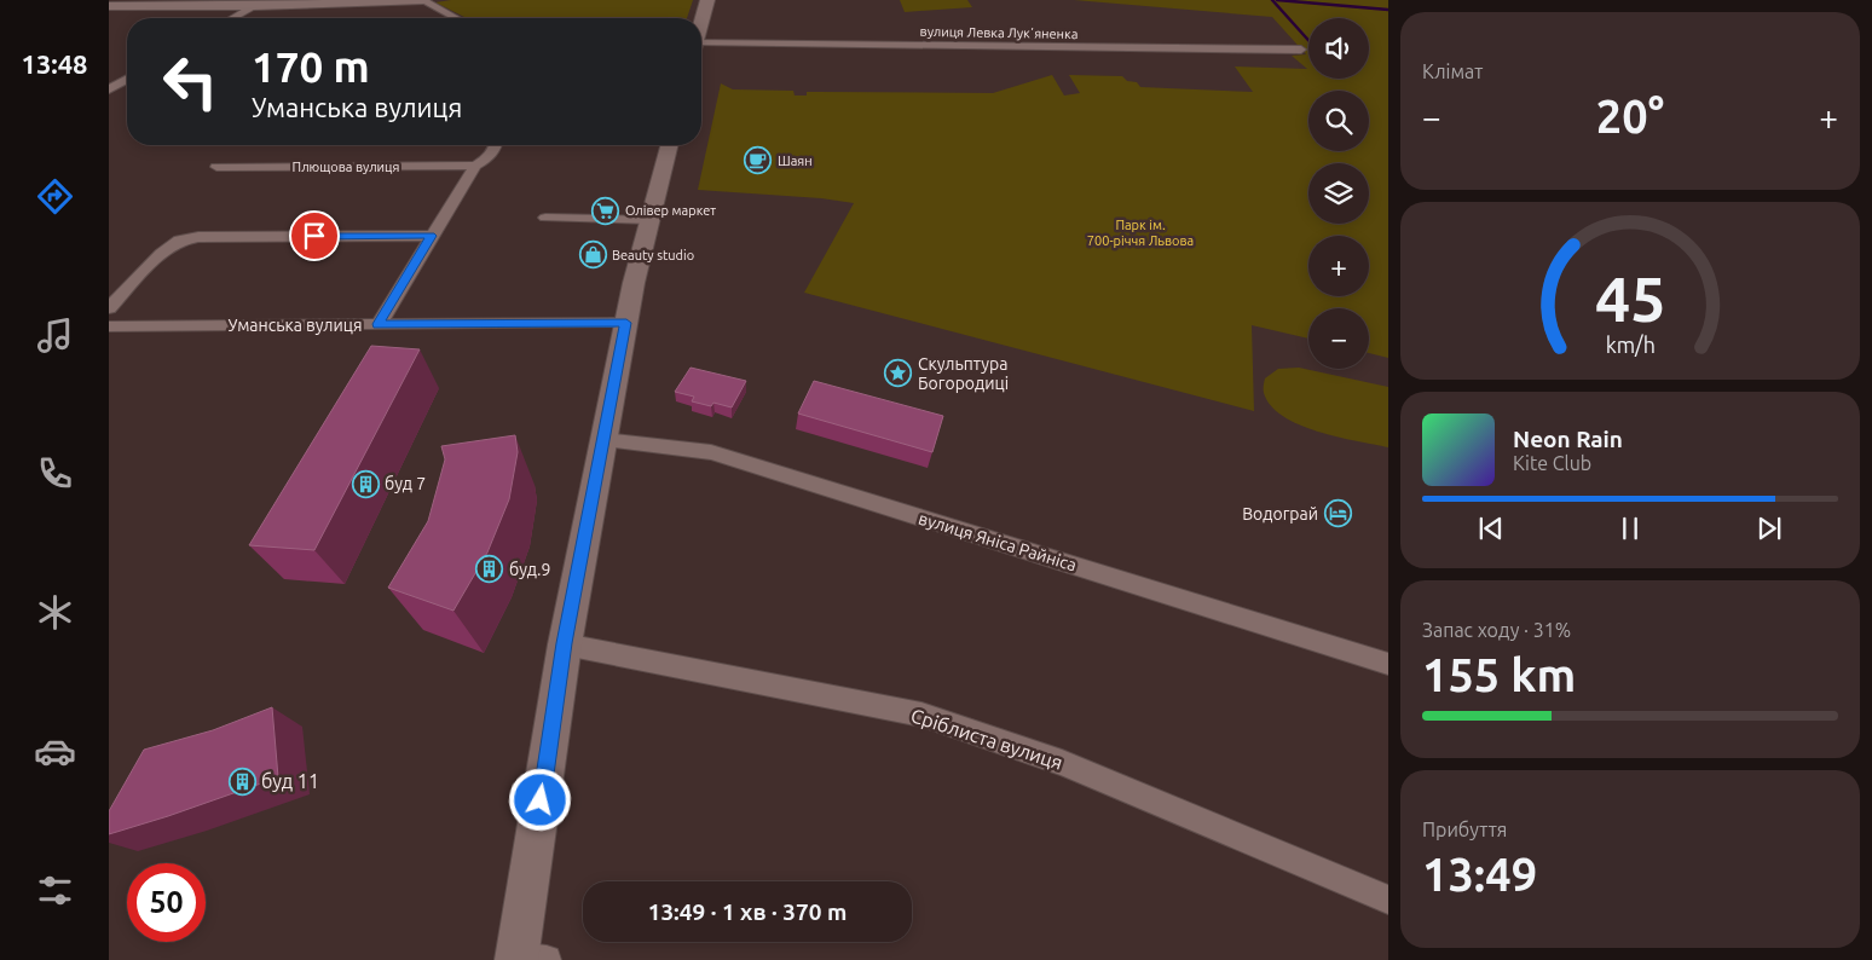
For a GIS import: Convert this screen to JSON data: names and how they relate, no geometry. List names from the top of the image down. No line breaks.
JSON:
{"streets":{"street":["вулиця Левка Лукʼяненка","Плющова вулиця","Уманська вулиця","вулиця Яніса Райніса","Сріблиста вулиця"]},"parks":["Парк ім. 700-річчя Львова"],"places":{"cafe":["Шаян"],"supermarket":["Олівер маркет"],"shop":["Beauty studio"],"place":["Скульптура Богородиці"],"building":["буд 7","буд.9","буд 11"],"hotel":["Водограй"]},"page":{"tabs":"13:48","tile":["Клімат",["Запас ходу · 31%","155 km"],["Прибуття","13:49"]],"map_buttons":["+","−"],"turn":["170 m","Уманська вулиця"],"heat":["−","20°","+"],"song":["Neon Rain","Kite Club"],"limit":"50","trip":"13:49 · 1 хв · 370 m","gauge":["45","km/h"]}}
